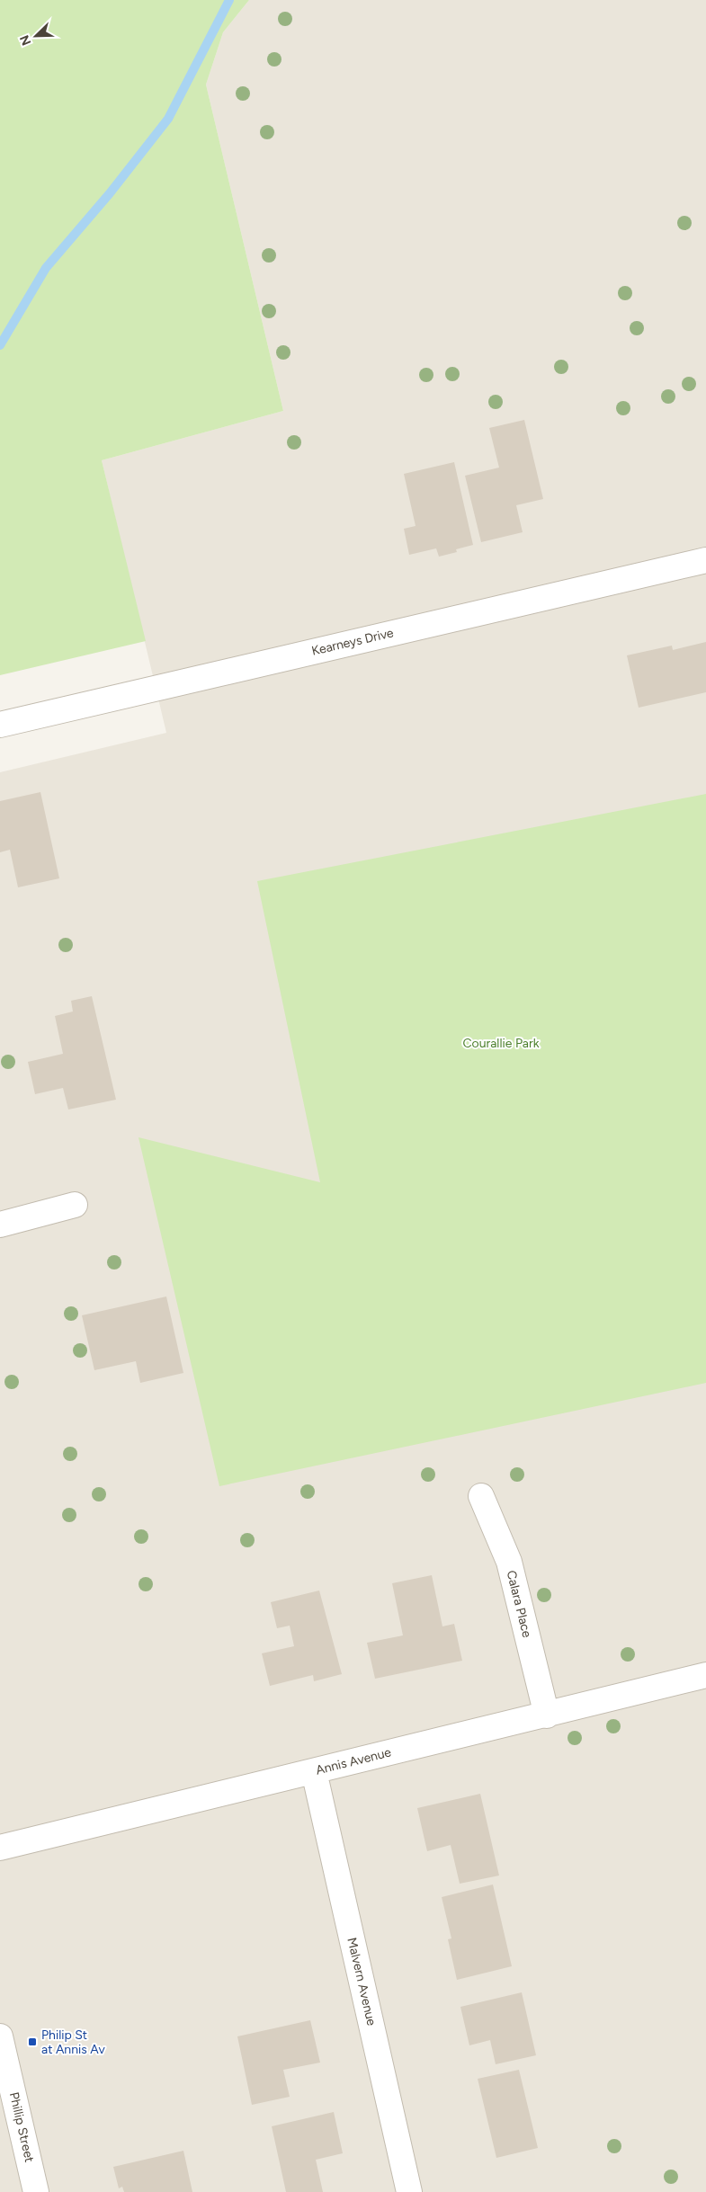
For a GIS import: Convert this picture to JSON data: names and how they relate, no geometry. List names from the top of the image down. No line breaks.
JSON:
{"streets":{"street":["Kearneys Drive","Calara Place","Annis Avenue","Malvern Avenue","Phillip Street"]},"crossings":[["Calara Place","Annis Avenue"],["Annis Avenue","Malvern Avenue"]],"parks":["Courallie Park"],"places":{"transit":["Philip St at Annis Av"]},"north":"bottom left"}
